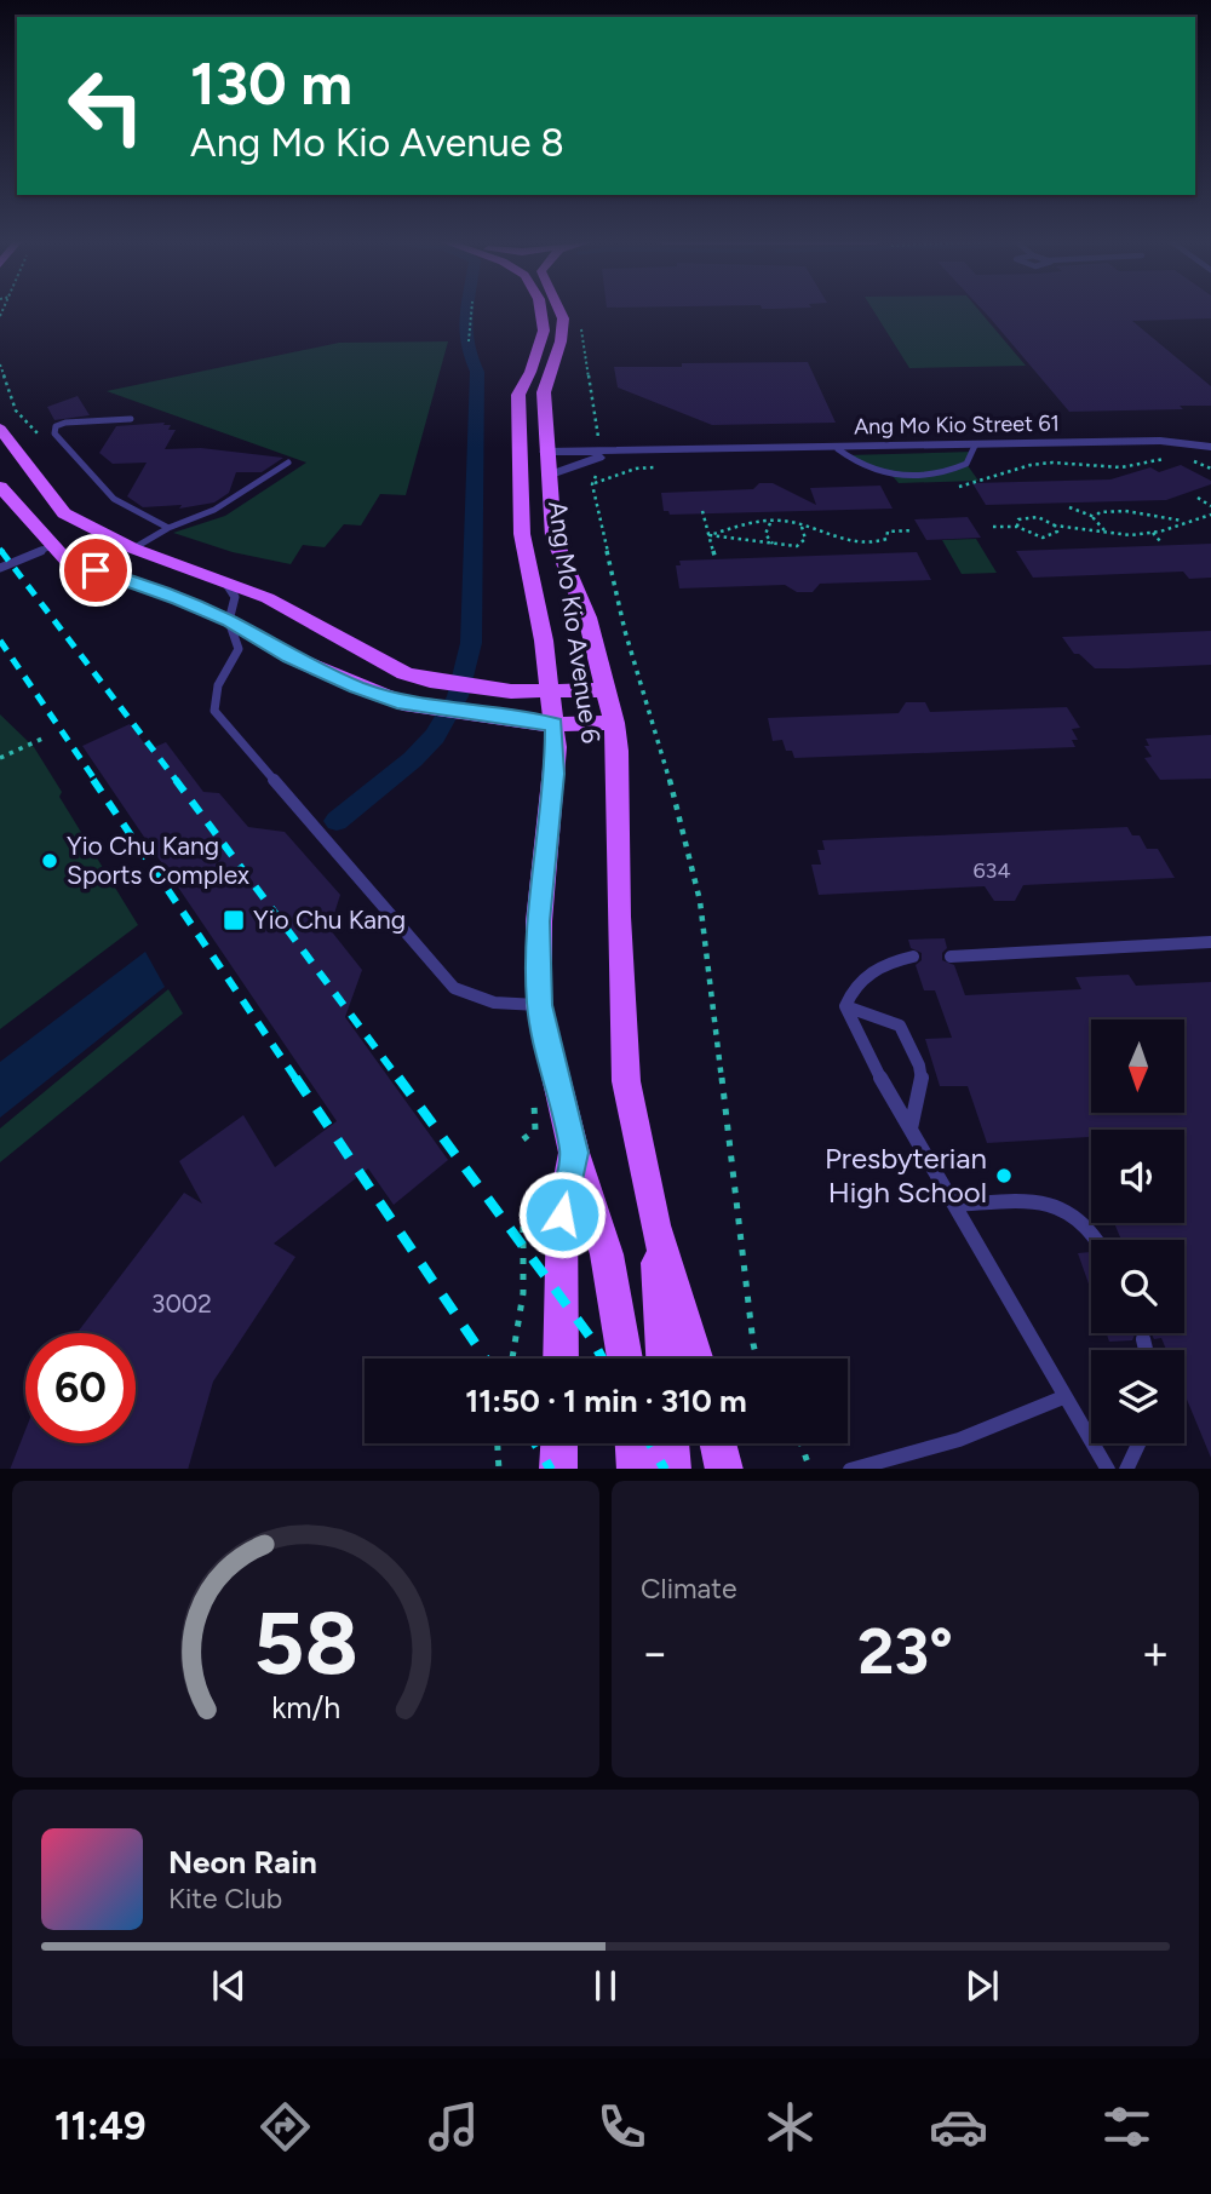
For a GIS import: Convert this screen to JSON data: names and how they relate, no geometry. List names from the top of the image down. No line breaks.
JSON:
{"streets":{"main road":["Ang Mo Kio Avenue 6"],"street":["Ang Mo Kio Street 61"]},"crossings":[["Ang Mo Kio Street 61","Ang Mo Kio Avenue 6"]],"places":{"other":["Yio Chu Kang Sports Complex","Presbyterian High School"],"transit":["Yio Chu Kang"]},"house_numbers":["634","3002"],"north":"bottom","page":{"turn":["130 m","Ang Mo Kio Avenue 8"],"limit":"60","trip":"11:50 · 1 min · 310 m","tile":"Climate","heat":["−","23°","+"],"song":["Neon Rain","Kite Club"],"tabs":"11:49","gauge":["58","km/h"]}}
